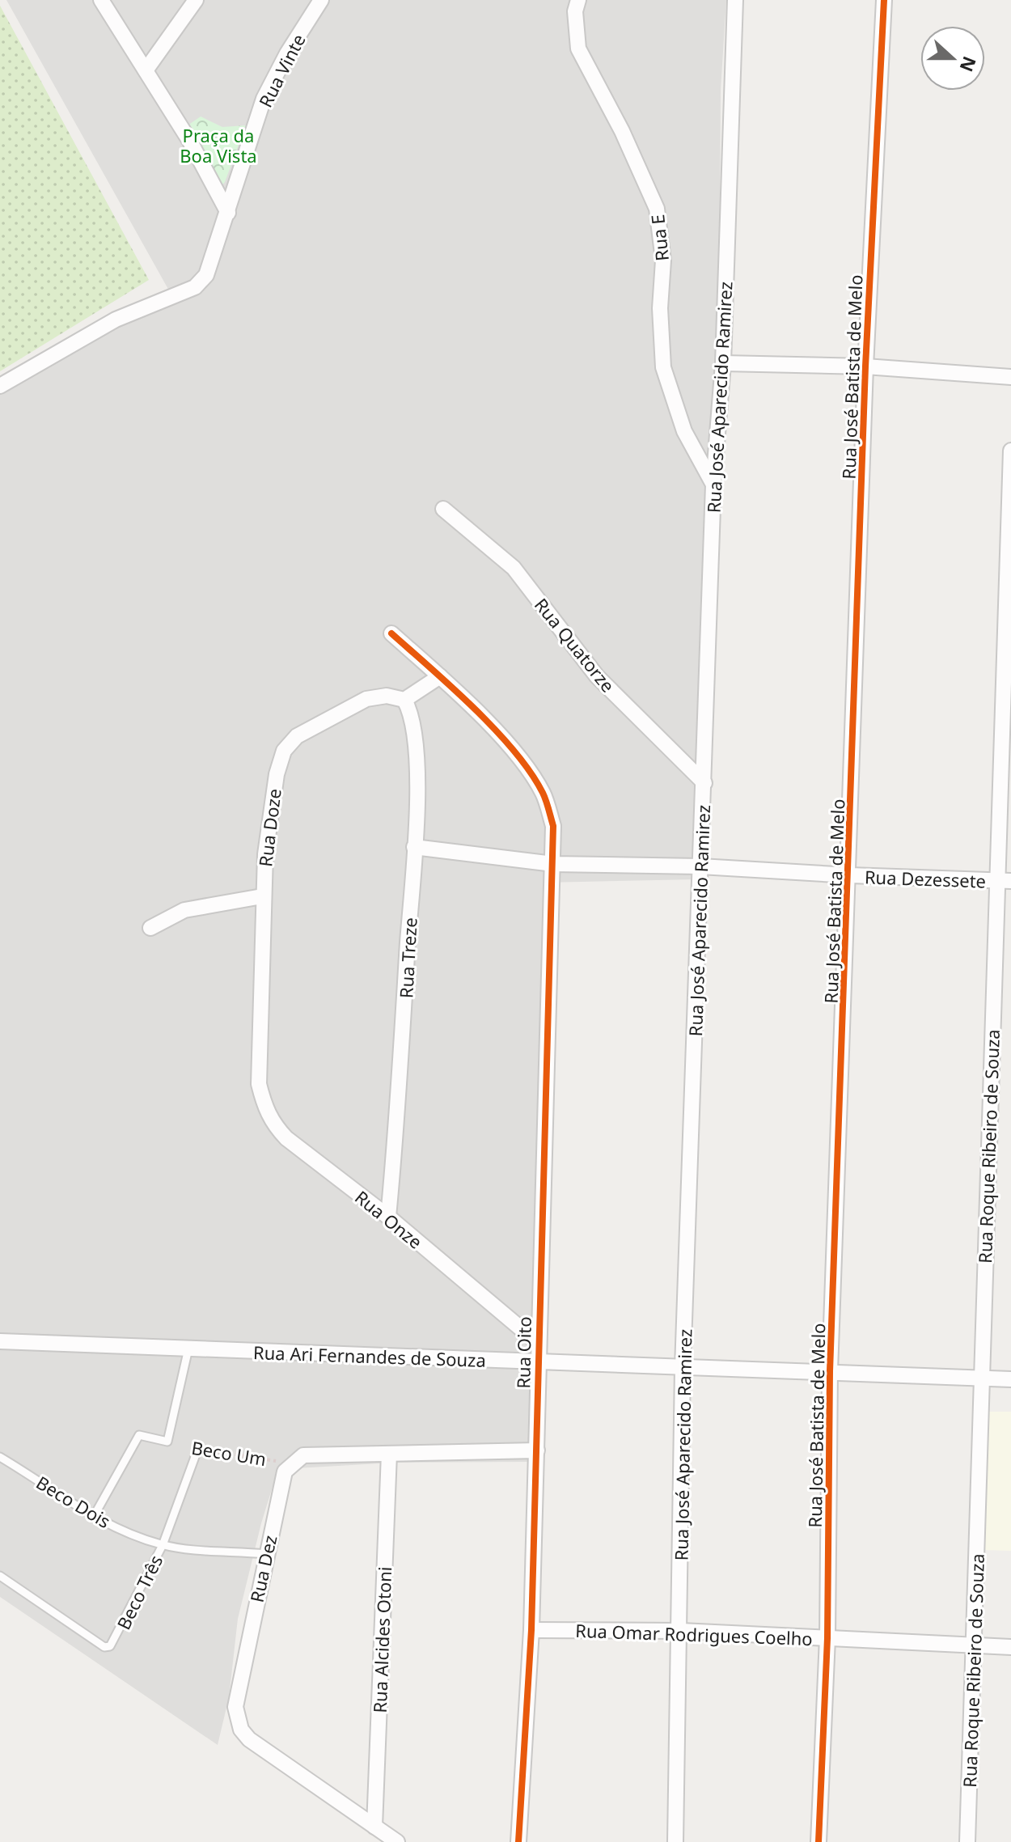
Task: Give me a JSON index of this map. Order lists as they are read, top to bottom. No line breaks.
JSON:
{"streets":{"street":["Rua Vinte","Rua E","Rua José Batista de Melo","Rua José Aparecido Ramirez","Rua Quatorze","Rua Doze","Rua Dezessete","Rua Treze","Rua Roque Ribeiro de Souza","Rua Onze","Rua Oito","Rua Ari Fernandes de Souza","Rua Dez","Rua Omar Rodrigues Coelho","Rua Alcides Otoni"],"lane":["Beco Um","Beco Dois","Beco Três"]},"crossings":[["Rua E","Rua José Aparecido Ramirez"],["Rua José Batista de Melo","Rua Dezessete"],["Rua José Batista de Melo","Rua Ari Fernandes de Souza"],["Rua José Batista de Melo","Rua Omar Rodrigues Coelho"],["Rua José Aparecido Ramirez","Rua Quatorze"],["Rua José Aparecido Ramirez","Rua Dezessete"],["Rua José Aparecido Ramirez","Rua Ari Fernandes de Souza"],["Rua José Aparecido Ramirez","Rua Omar Rodrigues Coelho"],["Rua Doze","Rua Treze"],["Rua Doze","Rua Onze"],["Rua Dezessete","Rua Treze"],["Rua Dezessete","Rua Roque Ribeiro de Souza"],["Rua Dezessete","Rua Oito"],["Rua Treze","Rua Onze"],["Rua Roque Ribeiro de Souza","Rua Ari Fernandes de Souza"],["Rua Roque Ribeiro de Souza","Rua Omar Rodrigues Coelho"],["Rua Onze","Rua Oito"],["Rua Oito","Rua Ari Fernandes de Souza"],["Rua Oito","Rua Omar Rodrigues Coelho"],["Rua Ari Fernandes de Souza","Beco Um"],["Beco Um","Beco Dois"],["Beco Um","Rua Dez"],["Beco Um","Beco Três"],["Beco Dois","Rua Dez"],["Beco Dois","Beco Três"],["Rua Dez","Rua Alcides Otoni"]],"parks":["Praça da Boa Vista"],"north":"right"}
